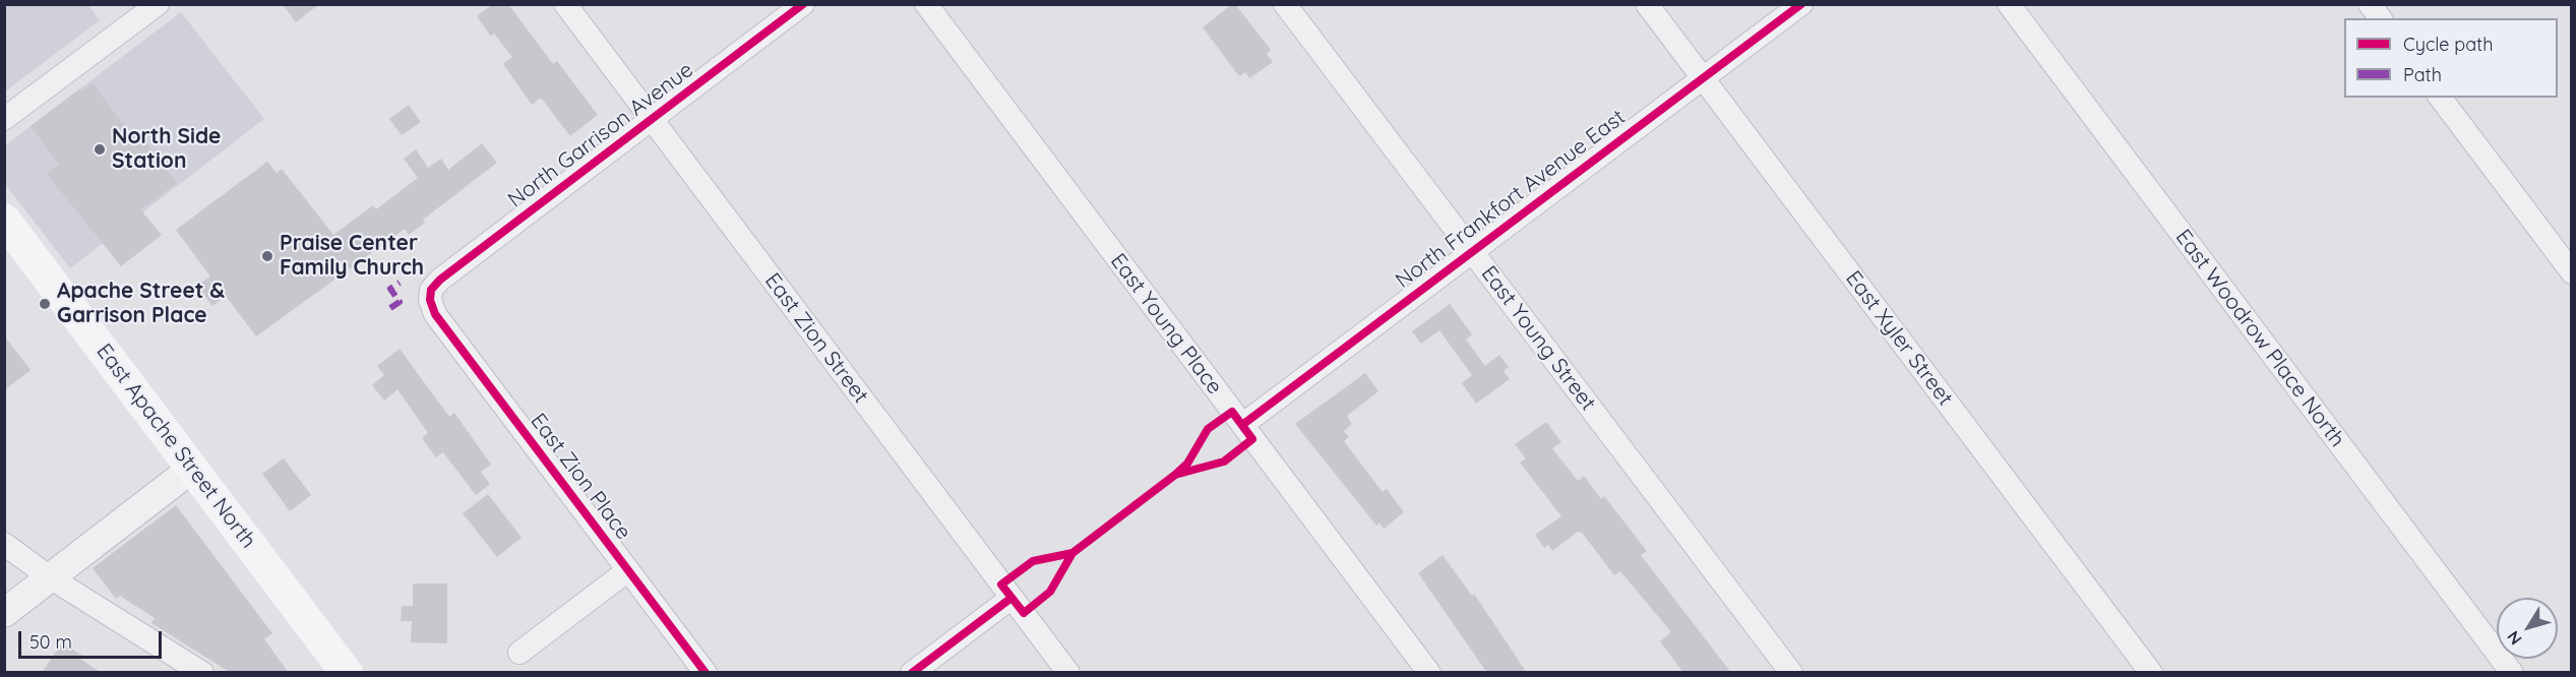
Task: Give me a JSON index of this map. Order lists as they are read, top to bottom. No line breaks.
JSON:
{"streets":{"main road":["East Apache Street North"],"street":["North Garrison Avenue","North Frankfort Avenue East","East Young Place","East Zion Street","East Young Street","East Xyler Street","East Woodrow Place North","East Zion Place"]},"crossings":[["North Garrison Avenue","East Zion Street"],["North Garrison Avenue","East Zion Place"],["North Frankfort Avenue East","East Young Place"],["North Frankfort Avenue East","East Young Street"],["North Frankfort Avenue East","East Xyler Street"]],"places":["North Side Station","Praise Center Family Church","Apache Street & Garrison Place"],"legend":["Cycle path","Path"],"scale_bar":"50 m","north":"bottom left"}
